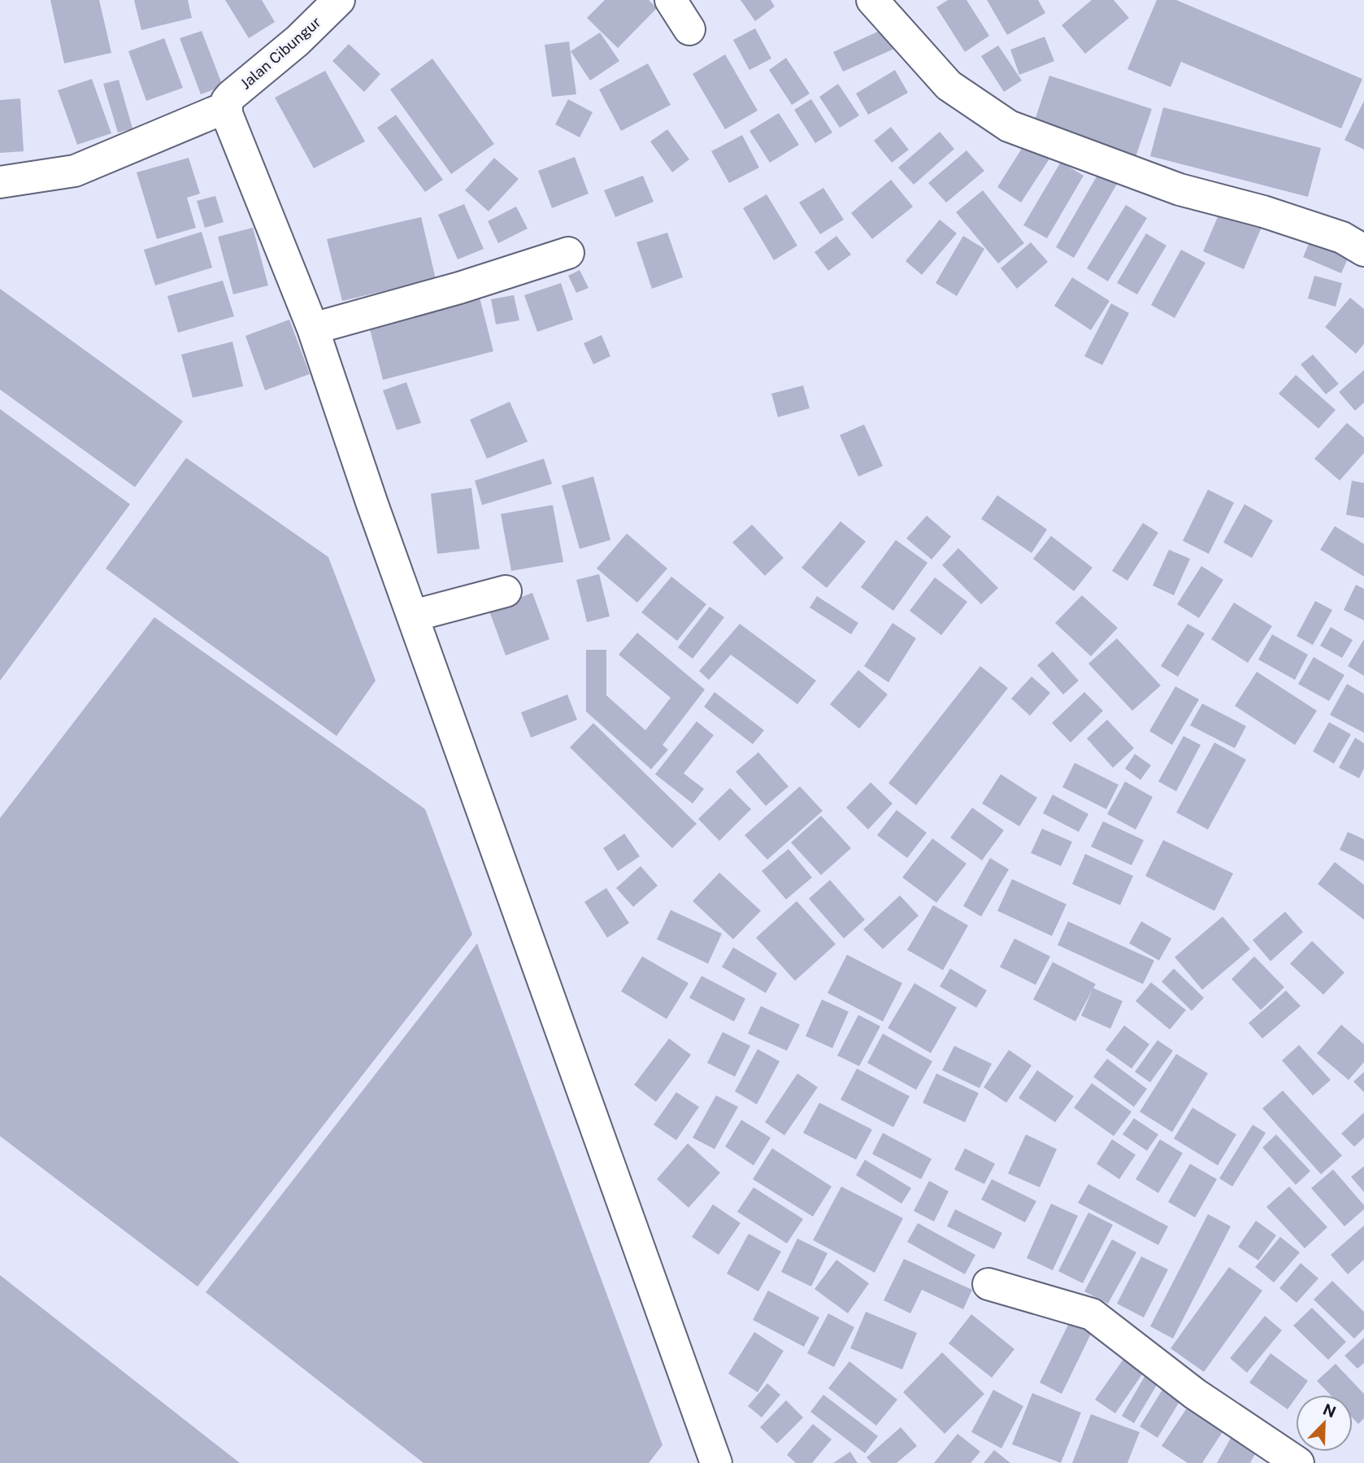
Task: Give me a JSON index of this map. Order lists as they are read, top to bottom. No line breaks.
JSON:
{"streets":{"street":["Jalan Cibungur"]},"north":"top right"}
